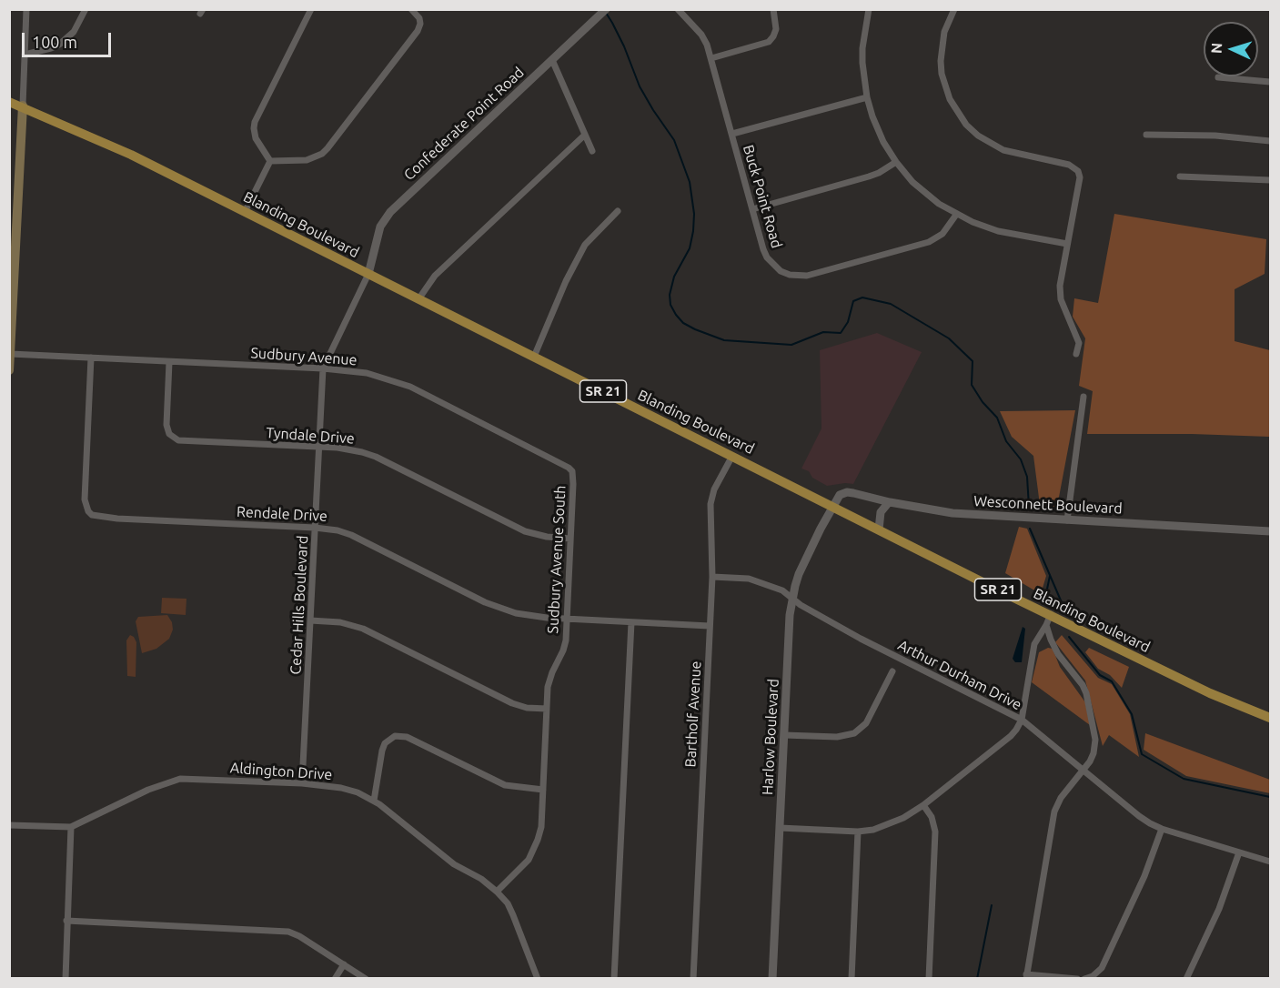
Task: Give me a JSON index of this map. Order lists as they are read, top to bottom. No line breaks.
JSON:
{"streets":{"main road":["Blanding Boulevard","SR 21"],"street":["Confederate Point Road","Buck Point Road","Sudbury Avenue","Tyndale Drive","Wesconnett Boulevard","Rendale Drive","Sudbury Avenue South","Cedar Hills Boulevard","Arthur Durham Drive","Bartholf Avenue","Harlow Boulevard","Aldington Drive"]},"crossings":[["Confederate Point Road","Blanding Boulevard"],["Confederate Point Road","Cedar Hills Boulevard"],["Blanding Boulevard","Wesconnett Boulevard"],["Blanding Boulevard","Cedar Hills Boulevard"],["Blanding Boulevard","Bartholf Avenue"],["Blanding Boulevard","Harlow Boulevard"],["Sudbury Avenue","Tyndale Drive"],["Sudbury Avenue","Rendale Drive"],["Sudbury Avenue","Sudbury Avenue South"],["Sudbury Avenue","Cedar Hills Boulevard"],["Tyndale Drive","Sudbury Avenue South"],["Tyndale Drive","Cedar Hills Boulevard"],["Wesconnett Boulevard","Harlow Boulevard"],["Rendale Drive","Sudbury Avenue South"],["Rendale Drive","Cedar Hills Boulevard"],["Rendale Drive","Bartholf Avenue"],["Sudbury Avenue South","Aldington Drive"],["Cedar Hills Boulevard","Aldington Drive"],["Arthur Durham Drive","Bartholf Avenue"],["Arthur Durham Drive","Harlow Boulevard"]],"scale_bar":"100 m","north":"left"}
